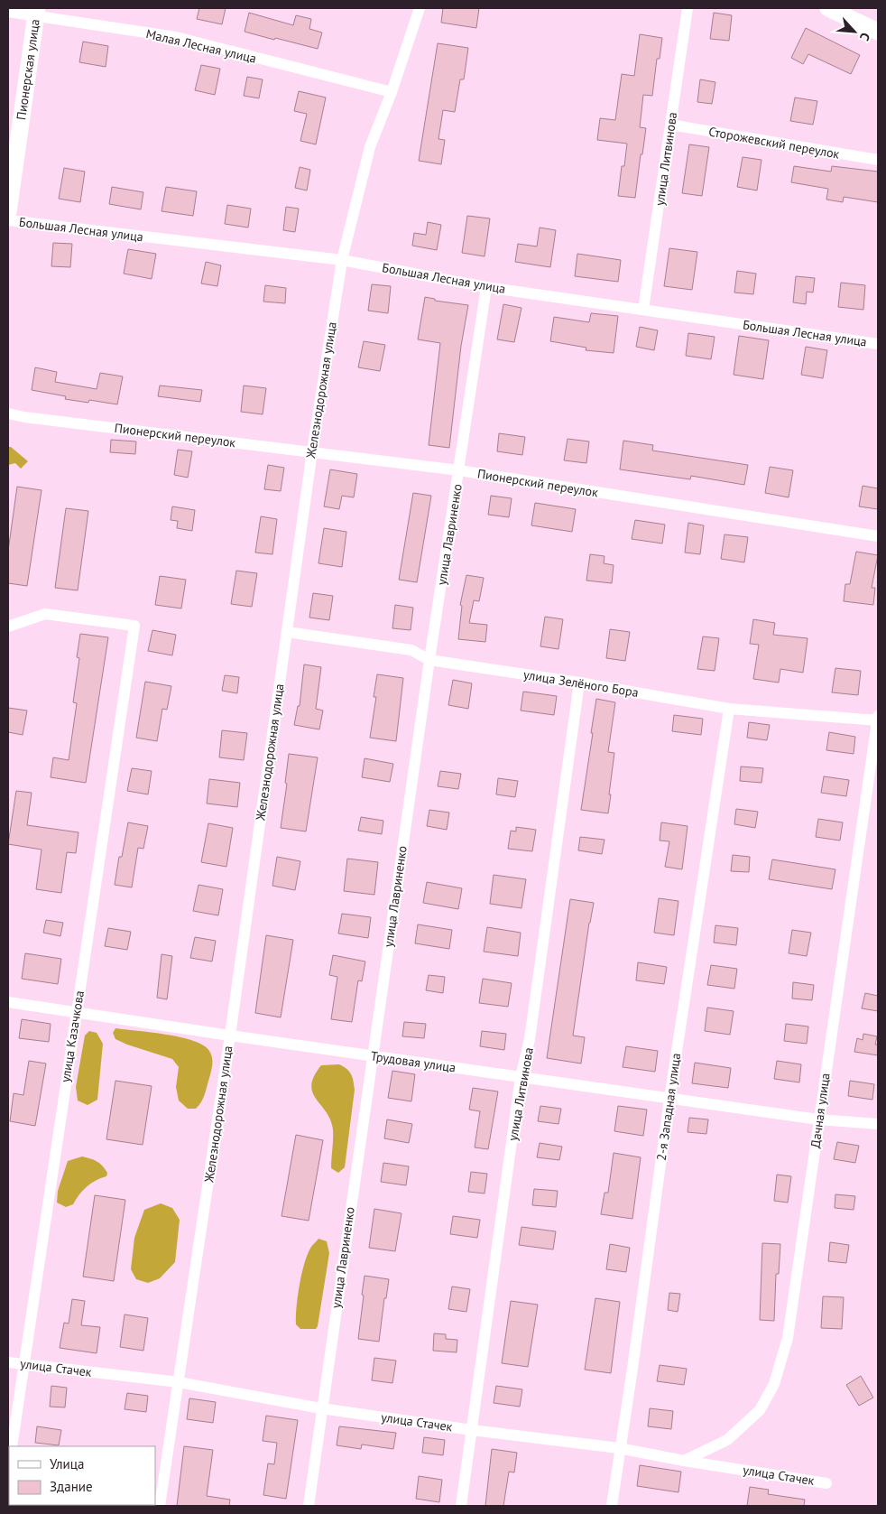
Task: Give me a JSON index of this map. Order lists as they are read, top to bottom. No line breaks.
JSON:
{"streets":{"street":["Малая Лесная улица","Пионерская улица","Сторожевский переулок","улица Литвинова","Большая Лесная улица","Железнодорожная улица","Пионерский переулок","улица Лавриненко","улица Зелёного Бора","улица Казачкова","Трудовая улица","2-я Западная улица","Дачная улица","улица Стачек"]},"crossings":[["Малая Лесная улица","Пионерская улица"],["Малая Лесная улица","Железнодорожная улица"],["Сторожевский переулок","улица Литвинова"],["улица Литвинова","Большая Лесная улица"],["улица Литвинова","улица Зелёного Бора"],["улица Литвинова","Трудовая улица"],["улица Литвинова","улица Стачек"],["Большая Лесная улица","Железнодорожная улица"],["Большая Лесная улица","улица Лавриненко"],["Железнодорожная улица","Пионерский переулок"],["Железнодорожная улица","улица Зелёного Бора"],["Железнодорожная улица","Трудовая улица"],["Железнодорожная улица","улица Стачек"],["Пионерский переулок","улица Лавриненко"],["улица Лавриненко","улица Зелёного Бора"],["улица Лавриненко","Трудовая улица"],["улица Лавриненко","улица Стачек"],["улица Зелёного Бора","2-я Западная улица"],["улица Зелёного Бора","Дачная улица"],["улица Казачкова","Трудовая улица"],["улица Казачкова","улица Стачек"],["Трудовая улица","2-я Западная улица"],["Трудовая улица","Дачная улица"],["2-я Западная улица","улица Стачек"],["Дачная улица","улица Стачек"]],"legend":["Улица","Здание"],"north":"bottom right"}
